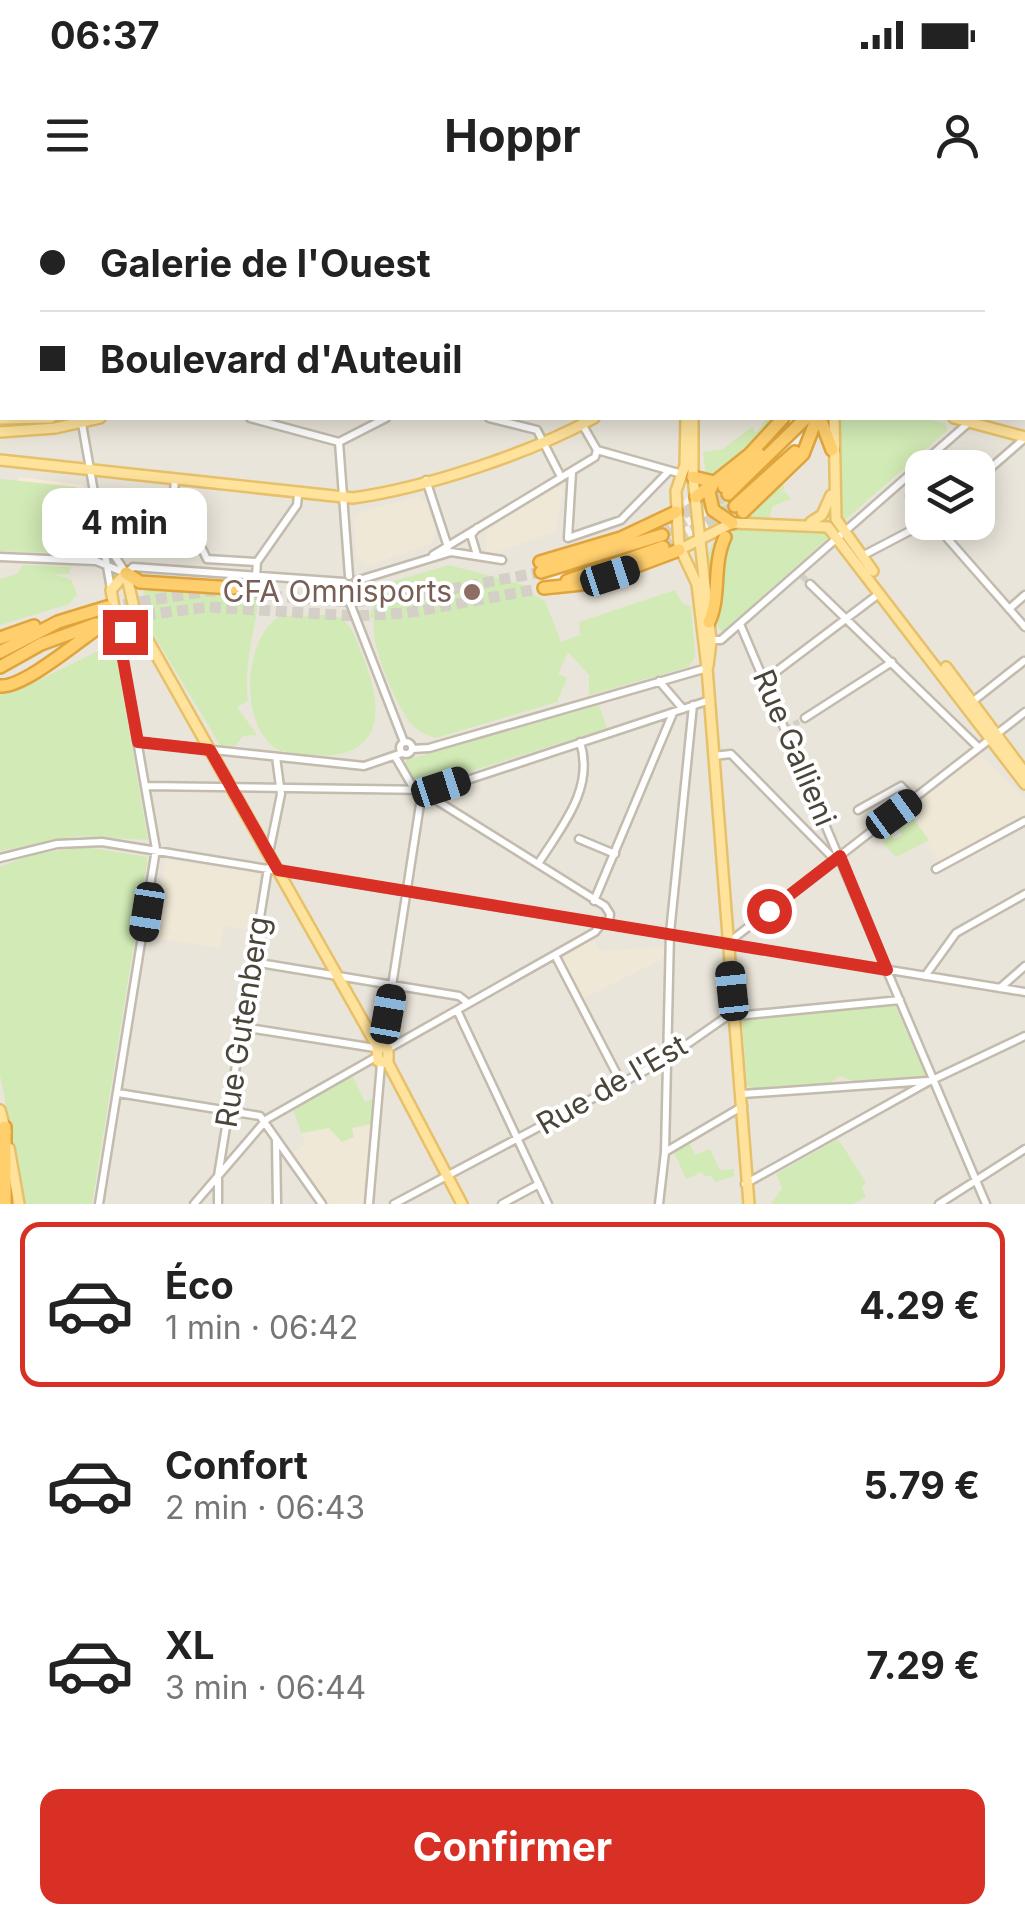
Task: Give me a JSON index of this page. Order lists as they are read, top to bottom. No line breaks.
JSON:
{"streets":{"street":["Rue Gallieni","Rue Gutenberg","Rue de l'Est"]},"crossings":[["Rue Gallieni","Rue de l'Est"]],"places":["CFA Omnisports"],"page":{"status":"06:37","header":"Hoppr","banner":["Galerie de l'Ouest","Boulevard d'Auteuil"],"bubble":"4 min","list":[{"name":"Éco","note":"1 min · 06:42","value":"4.29 €"},{"name":"Confort","note":"2 min · 06:43","value":"5.79 €"},{"name":"XL","note":"3 min · 06:44","value":"7.29 €"}],"buttons":"Confirmer"}}
